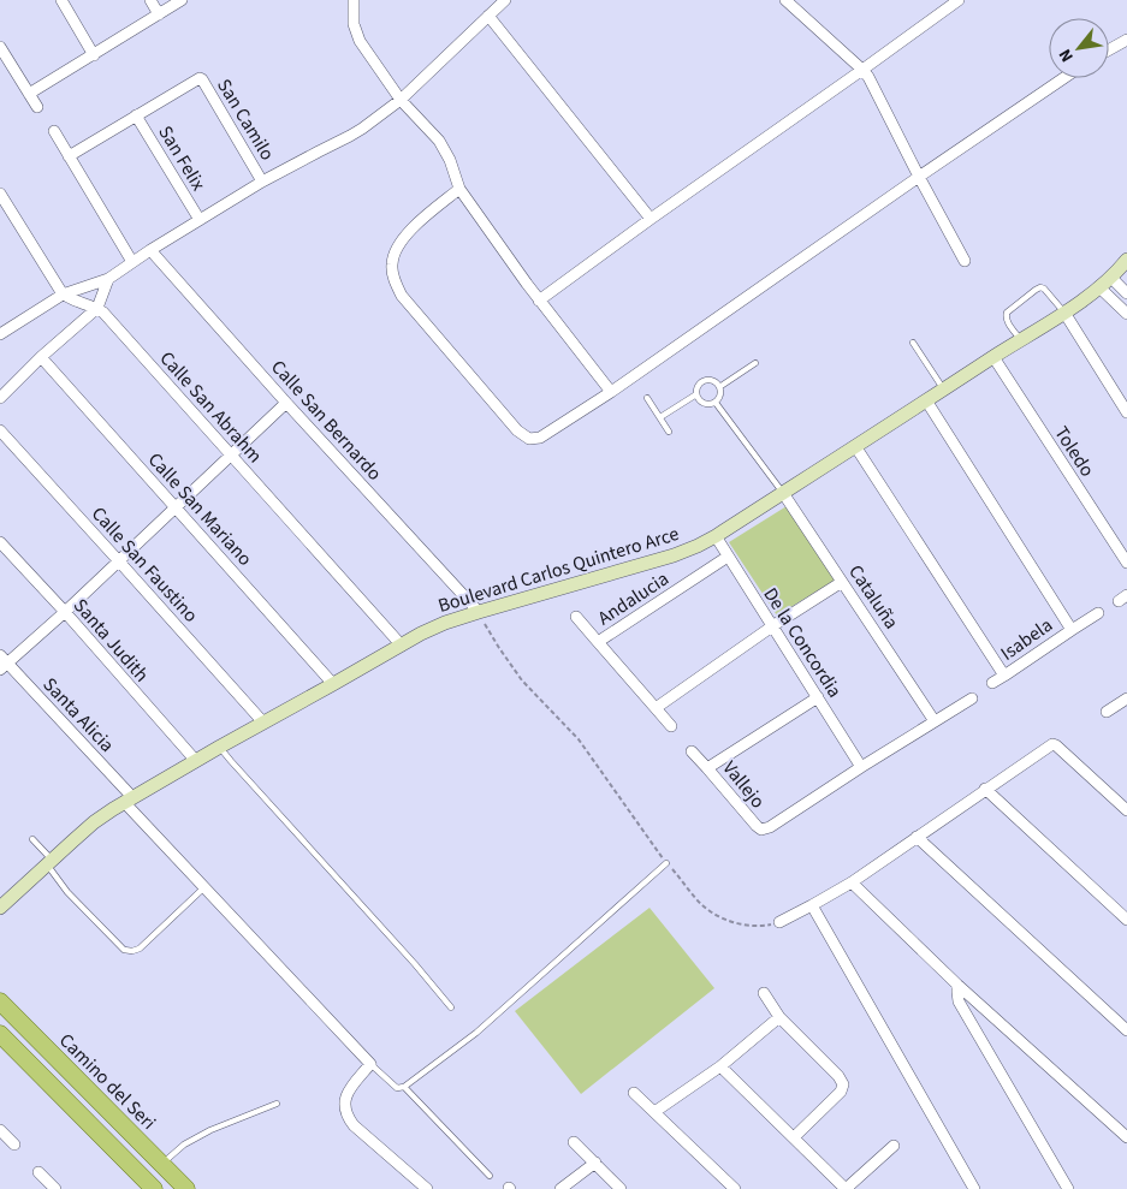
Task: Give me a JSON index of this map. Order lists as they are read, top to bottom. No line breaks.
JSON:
{"streets":{"main road":["Camino del Seri"],"street":["San Camilo","San Felix","Calle San Abrahm","Calle San Bernardo","Toledo","Calle San Mariano","Calle San Faustino","Boulevard Carlos Quintero Arce","Cataluña","Andalucia","Isabela","Santa Judith","De la Concordia","Santa Alicia","Vallejo"]},"crossings":[["San Camilo","San Felix"],["Calle San Abrahm","Boulevard Carlos Quintero Arce"],["Calle San Bernardo","Boulevard Carlos Quintero Arce"],["Toledo","Boulevard Carlos Quintero Arce"],["Calle San Mariano","Boulevard Carlos Quintero Arce"],["Calle San Faustino","Boulevard Carlos Quintero Arce"],["Boulevard Carlos Quintero Arce","Cataluña"],["Boulevard Carlos Quintero Arce","Isabela"],["Boulevard Carlos Quintero Arce","Santa Judith"],["Boulevard Carlos Quintero Arce","De la Concordia"],["Boulevard Carlos Quintero Arce","Santa Alicia"],["Andalucia","De la Concordia"],["De la Concordia","Vallejo"]],"north":"bottom left"}
